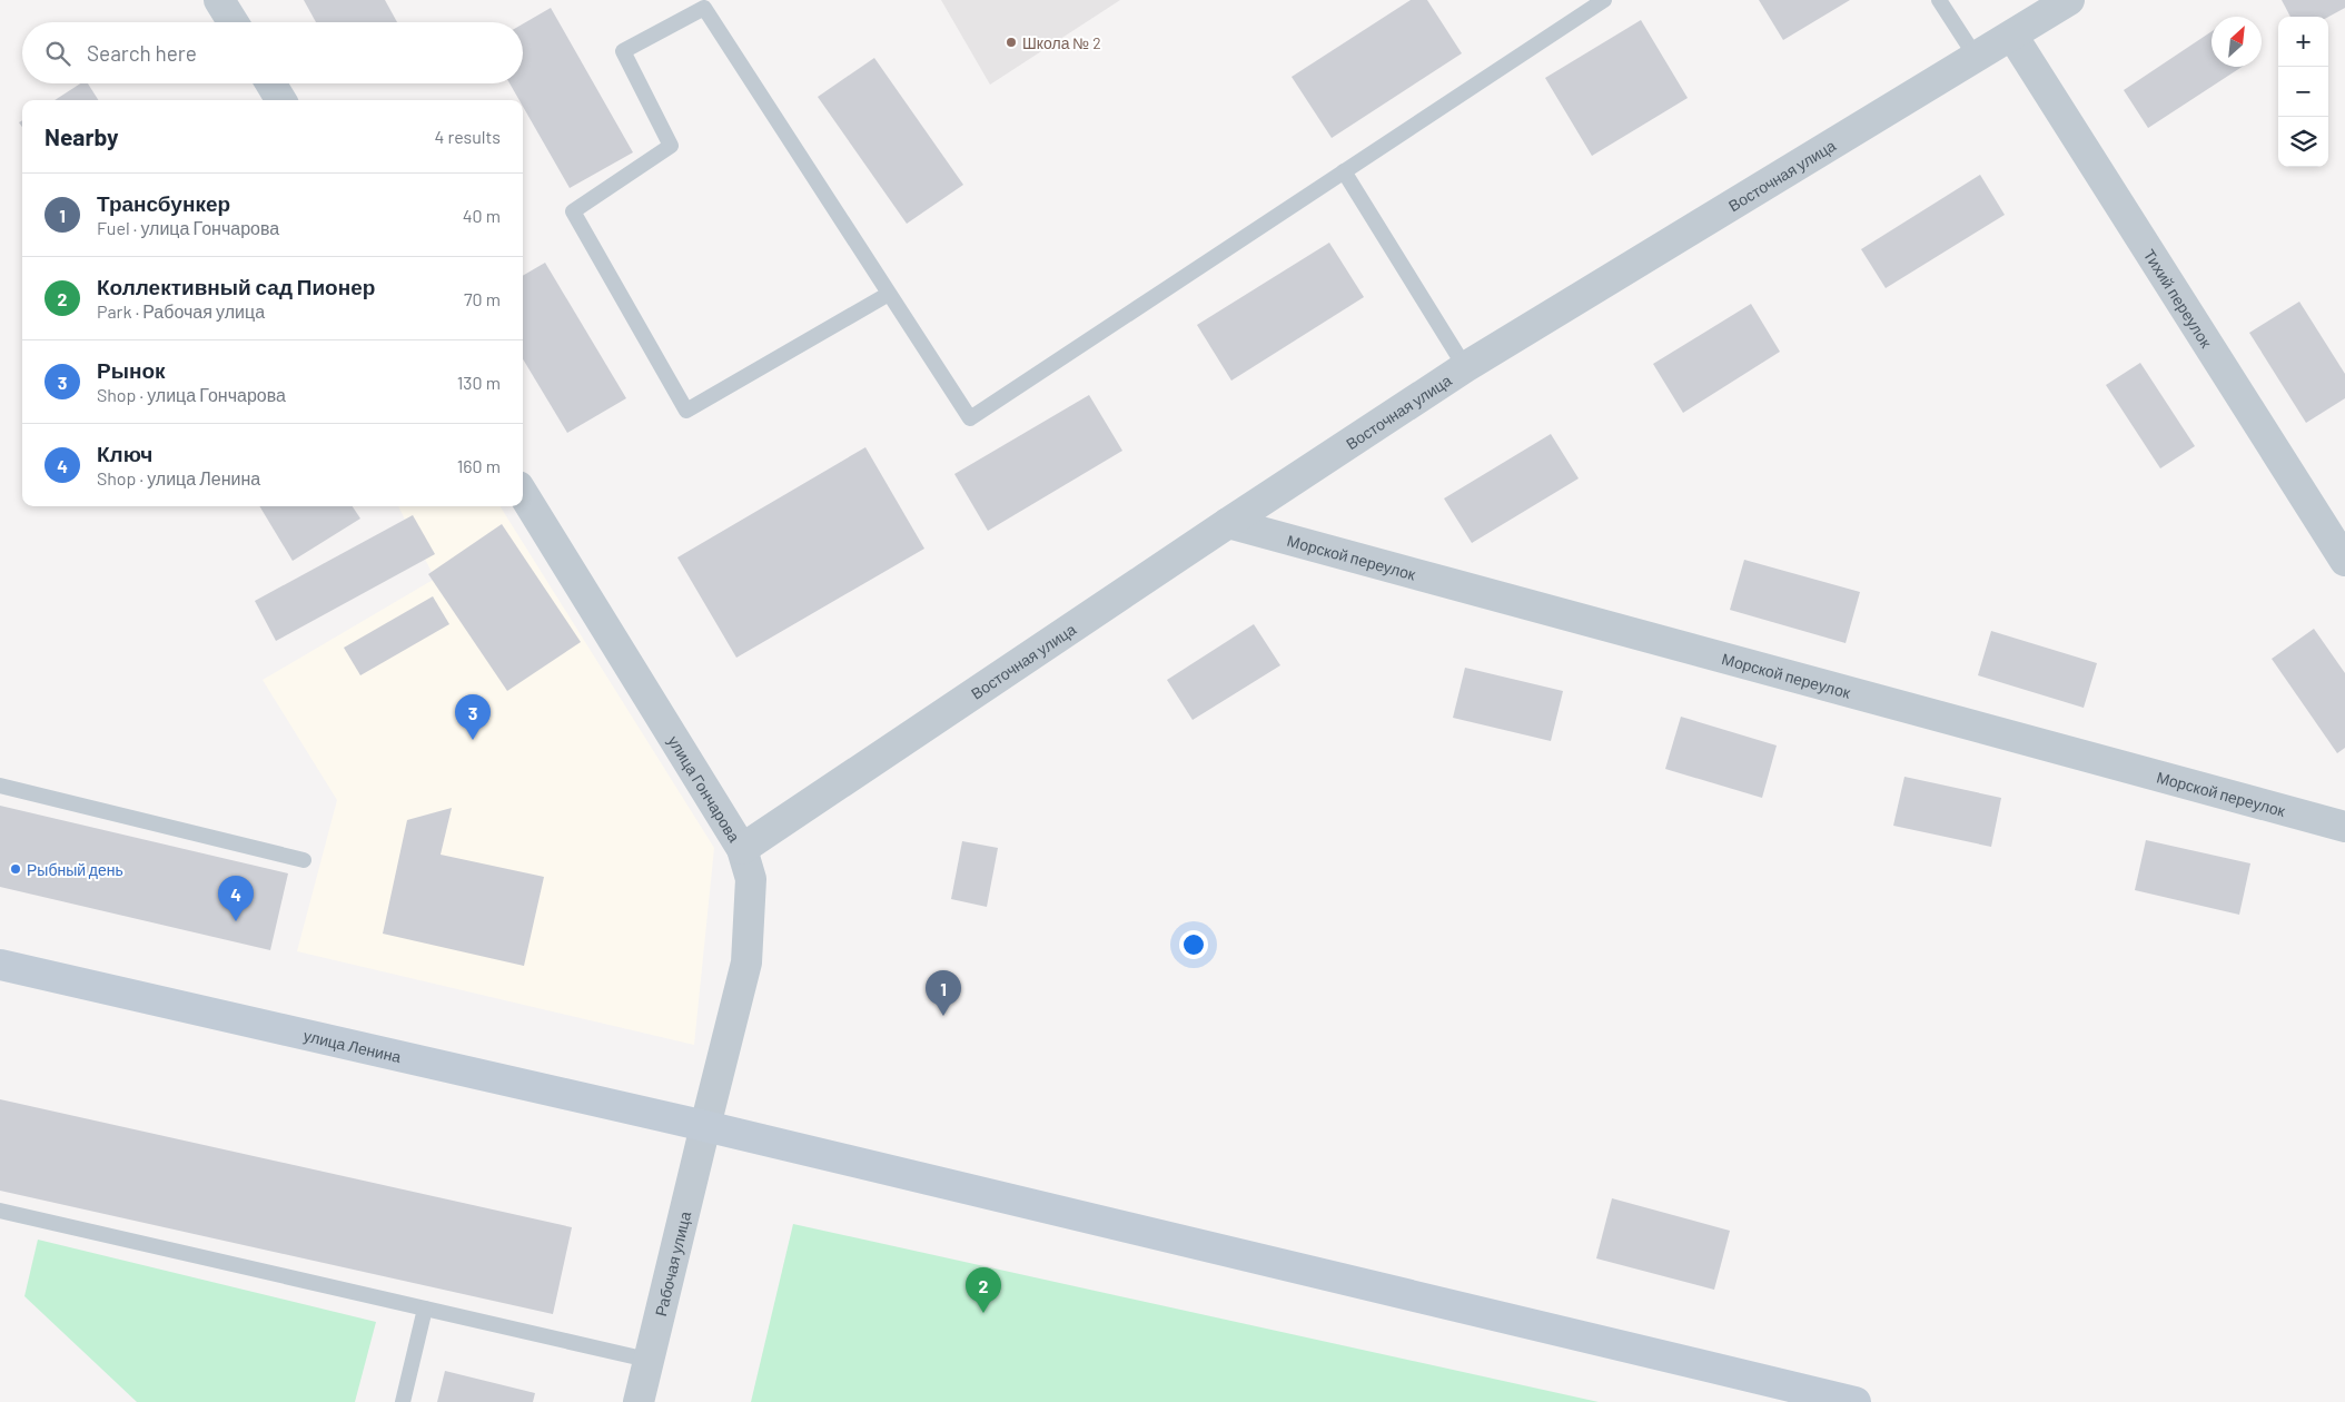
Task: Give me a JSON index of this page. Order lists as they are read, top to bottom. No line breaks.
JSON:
{"streets":{"main road":["улица Ленина"],"street":["Восточная улица","Тихий переулок","Морской переулок","улица Гончарова","Рабочая улица"]},"crossings":[["Восточная улица","Тихий переулок"],["Восточная улица","Морской переулок"],["Восточная улица","улица Гончарова"],["улица Гончарова","улица Ленина"],["улица Гончарова","Рабочая улица"],["улица Ленина","Рабочая улица"]],"places":["Школа № 2","Рыбный день"],"north":"top right","page":{"map_buttons":["+","−"],"search":"Search here","heading":["Nearby","4 results"],"list":[{"mark":"1","name":"Трансбункер","note":"Fuel · улица Гончарова","value":"40 m"},{"mark":"2","name":"Коллективный сад Пионер","note":"Park · Рабочая улица","value":"70 m"},{"mark":"3","name":"Рынок","note":"Shop · улица Гончарова","value":"130 m"},{"mark":"4","name":"Ключ","note":"Shop · улица Ленина","value":"160 m"}],"pins":["3","4","1","2"]}}
